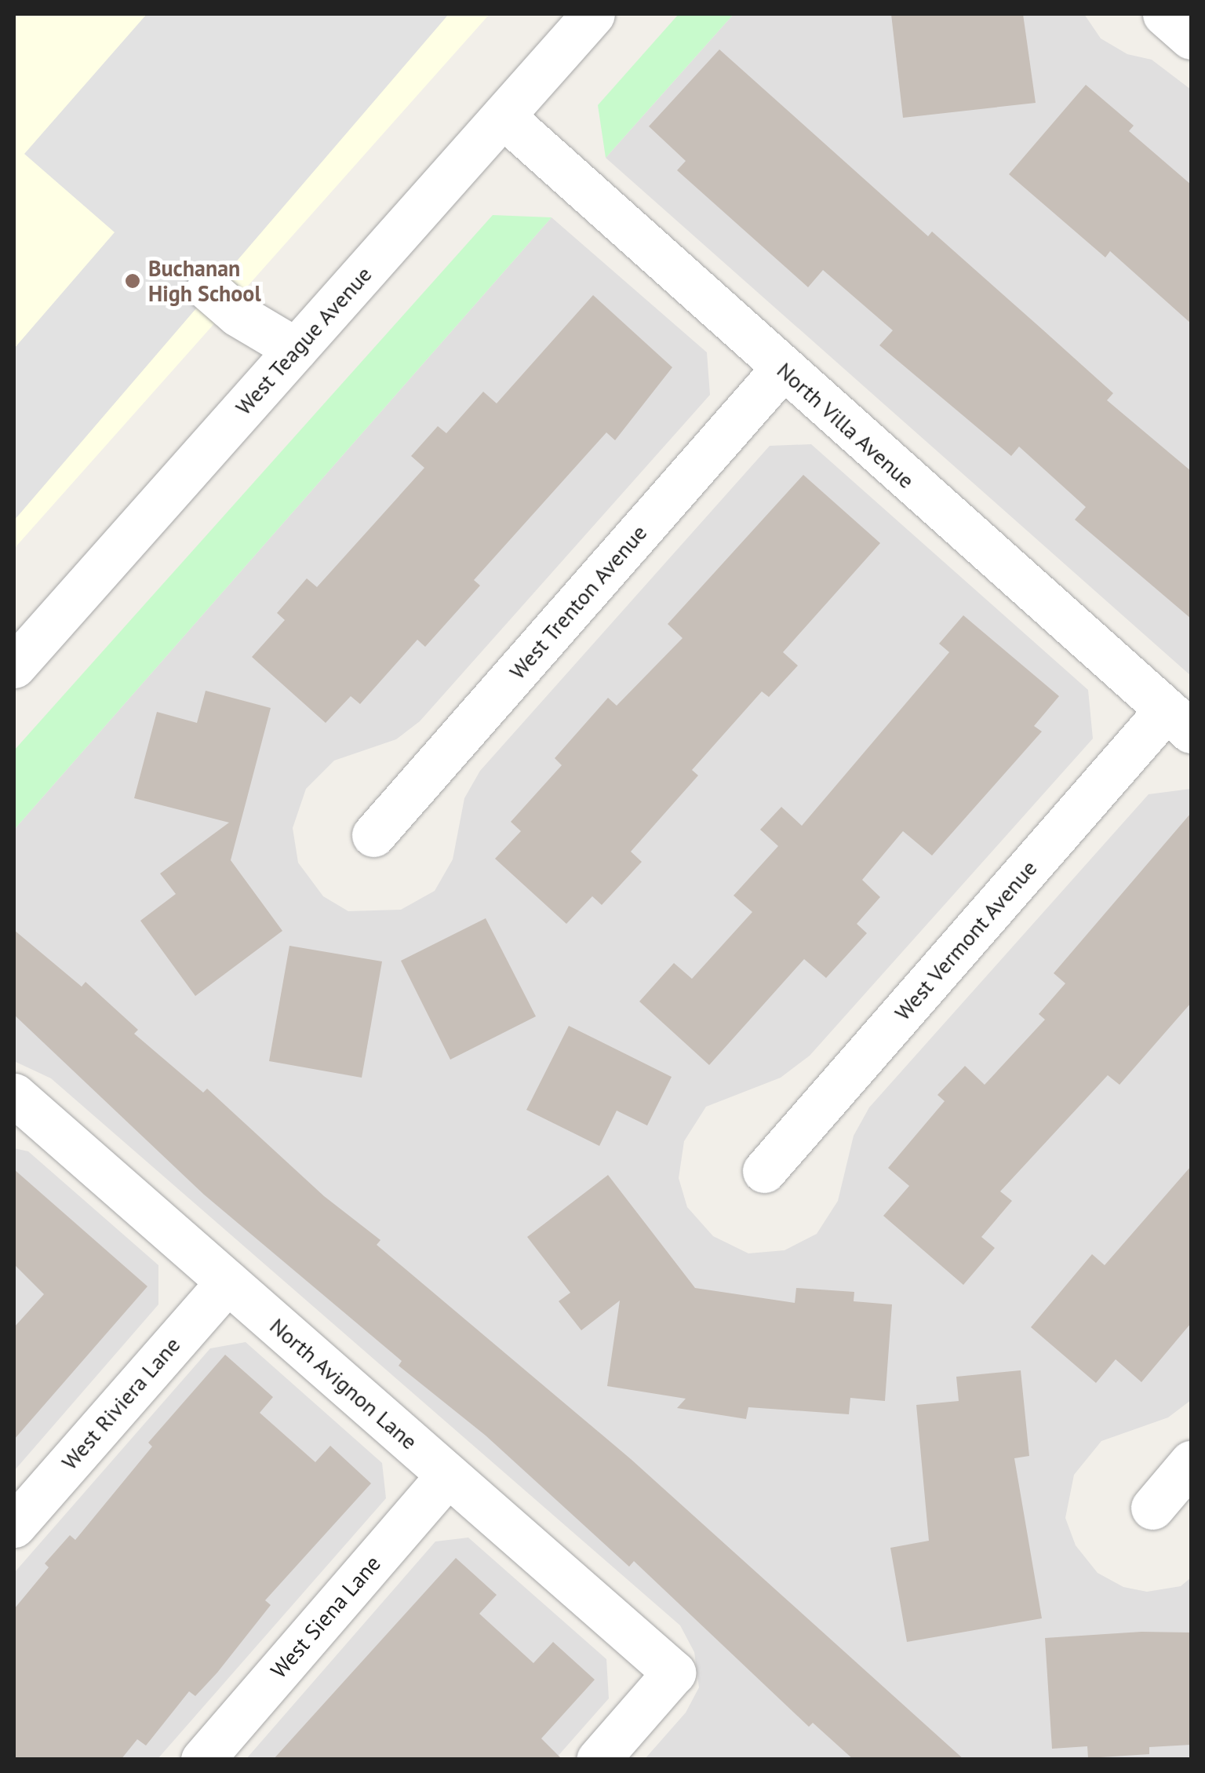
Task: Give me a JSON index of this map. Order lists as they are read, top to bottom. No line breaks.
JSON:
{"streets":{"street":["West Teague Avenue","North Villa Avenue","West Trenton Avenue","West Vermont Avenue","North Avignon Lane","West Riviera Lane","West Siena Lane"]},"crossings":[["West Teague Avenue","North Villa Avenue"],["North Villa Avenue","West Trenton Avenue"],["North Villa Avenue","West Vermont Avenue"],["North Avignon Lane","West Riviera Lane"],["North Avignon Lane","West Siena Lane"]],"places":["Buchanan High School"]}
